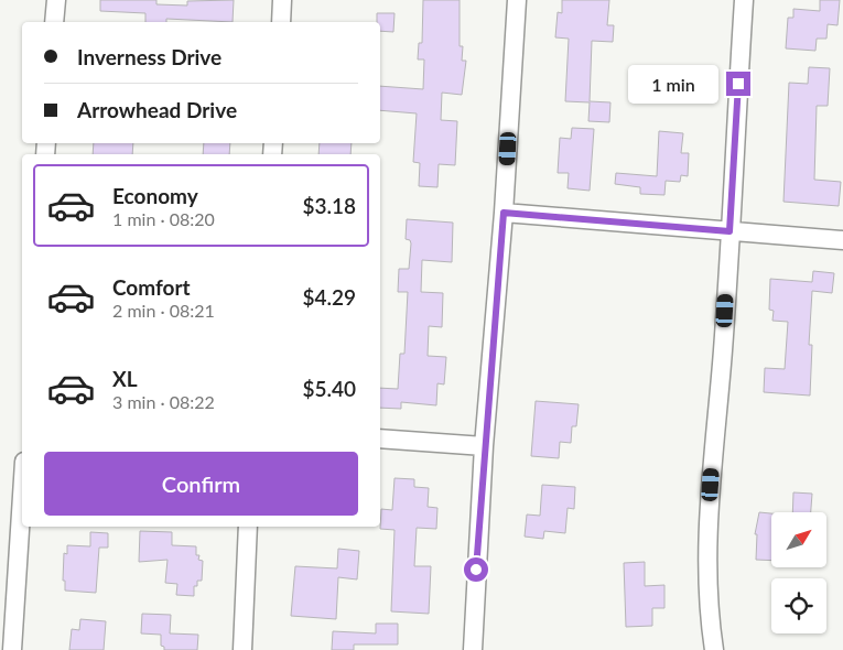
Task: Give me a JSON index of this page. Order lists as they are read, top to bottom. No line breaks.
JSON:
{"north":"top right","page":{"banner":["Inverness Drive","Arrowhead Drive"],"bubble":"1 min","list":[{"name":"Economy","note":"1 min · 08:20","value":"$3.18"},{"name":"Comfort","note":"2 min · 08:21","value":"$4.29"},{"name":"XL","note":"3 min · 08:22","value":"$5.40"}],"buttons":"Confirm"}}
